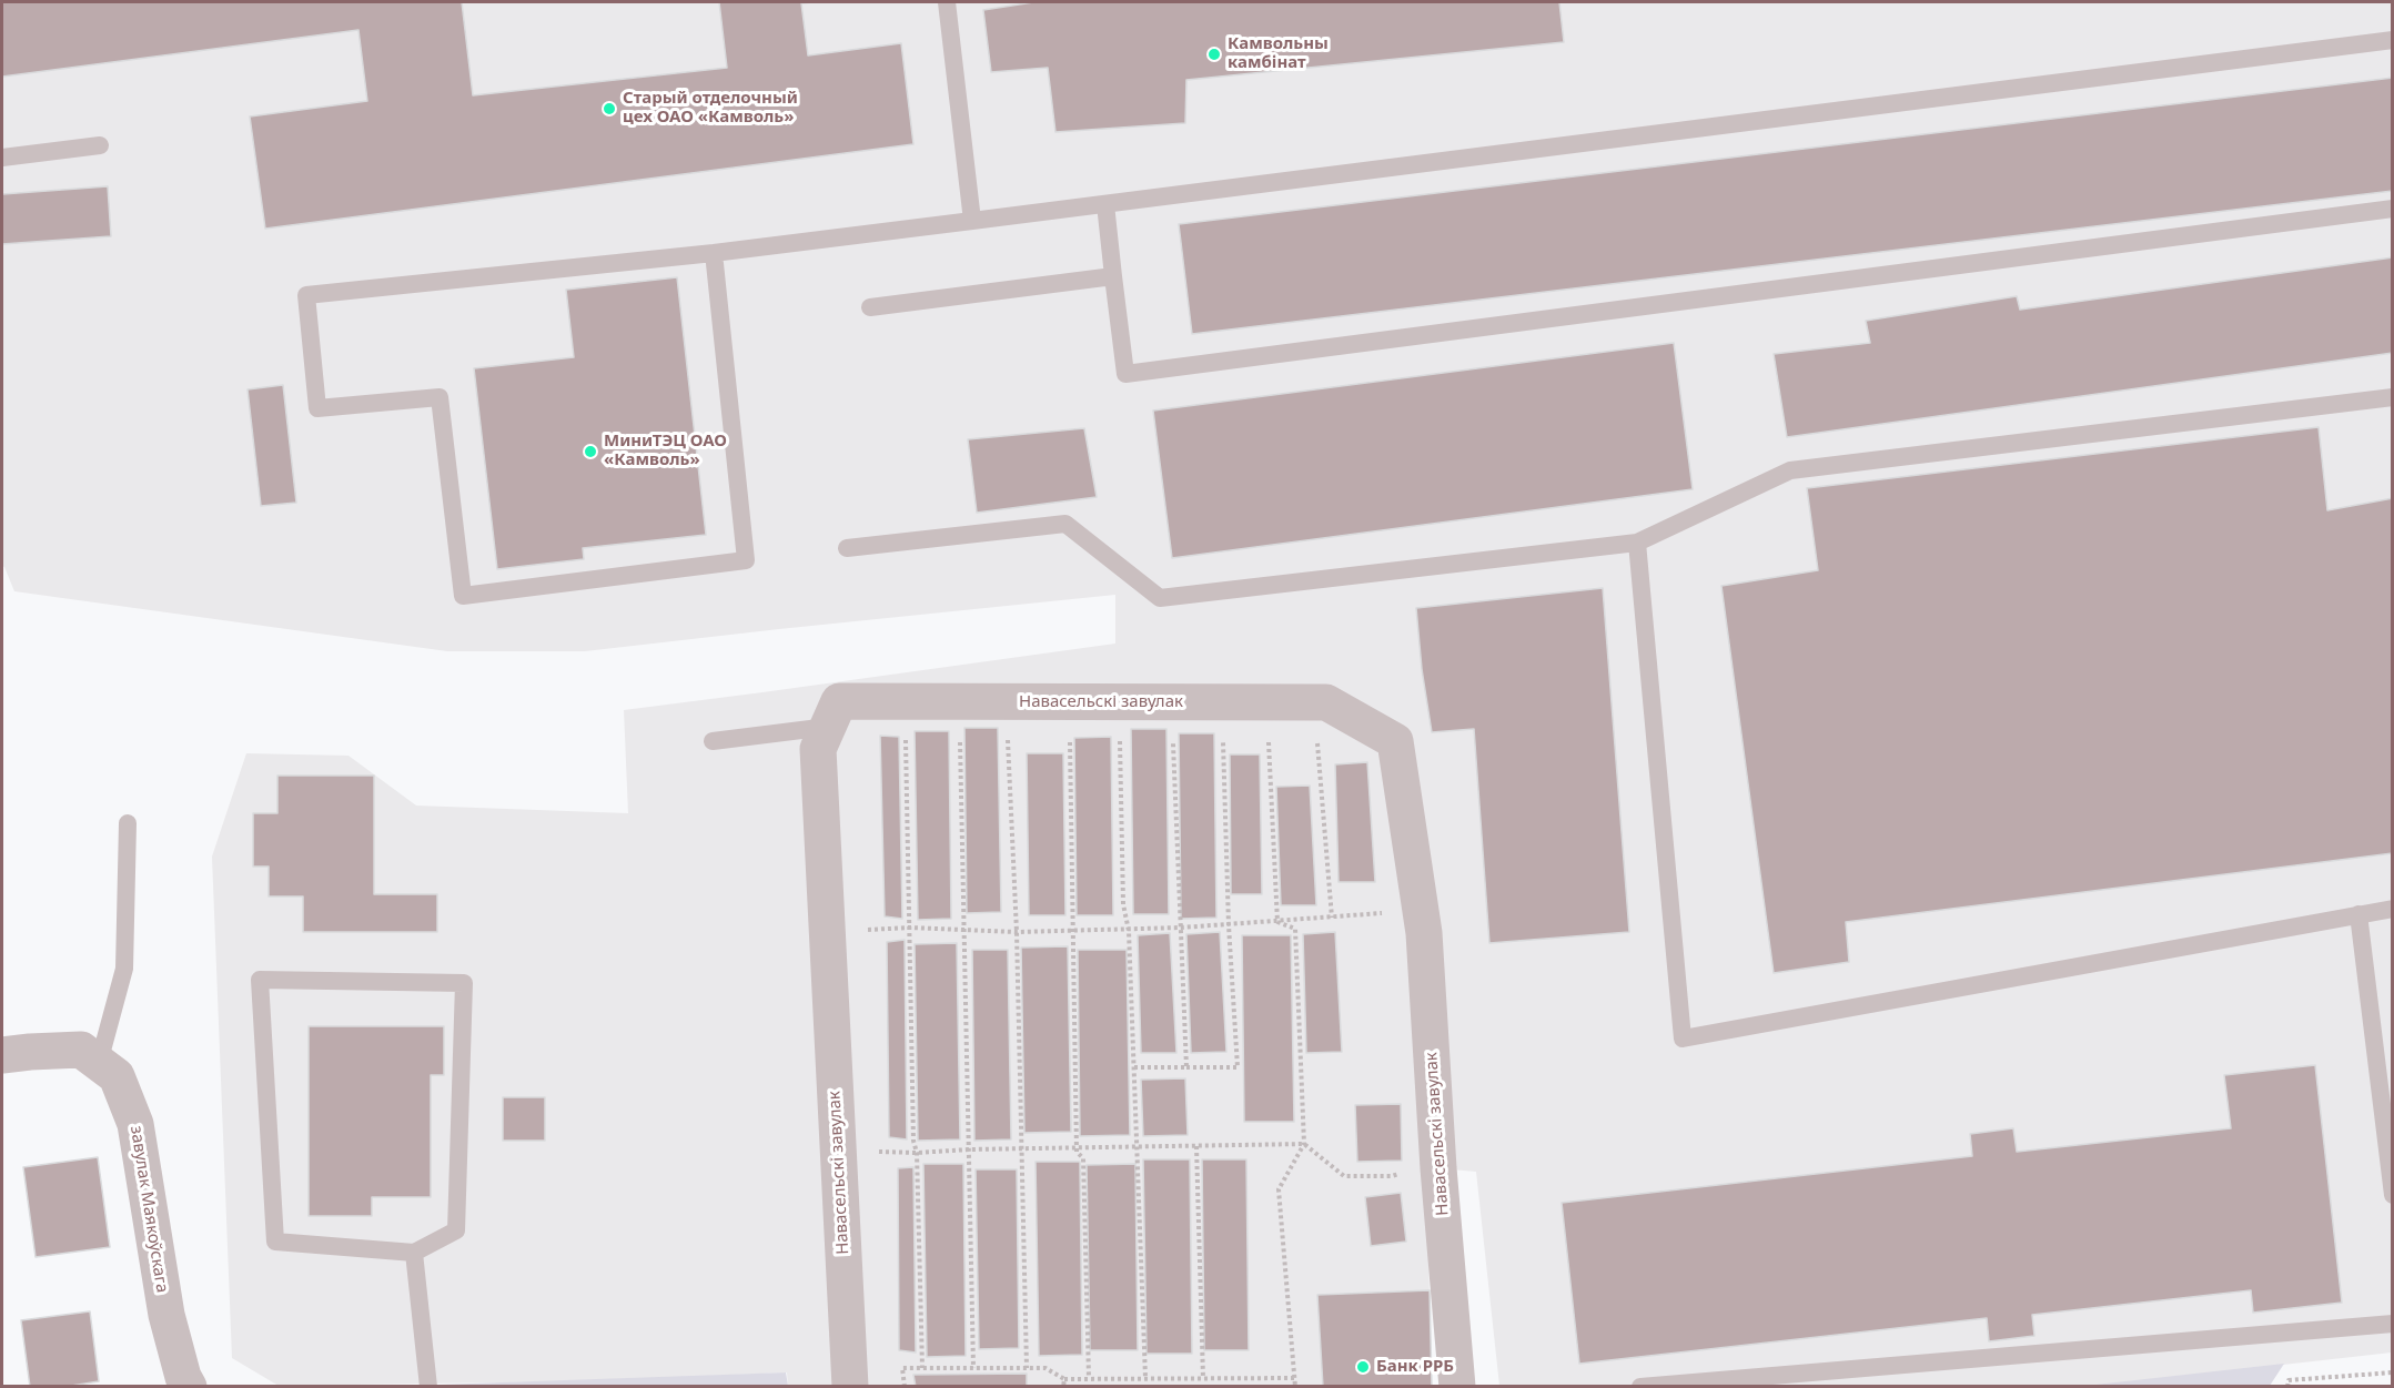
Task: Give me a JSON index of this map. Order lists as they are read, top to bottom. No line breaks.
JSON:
{"streets":{"street":["Навасельскі завулак","завулак Маякоўскага"]},"places":["Камвольны камбінат","Старый отделочный цех ОАО «Камволь»","МиниТЭЦ ОАО «Камволь»","Банк РРБ"]}
